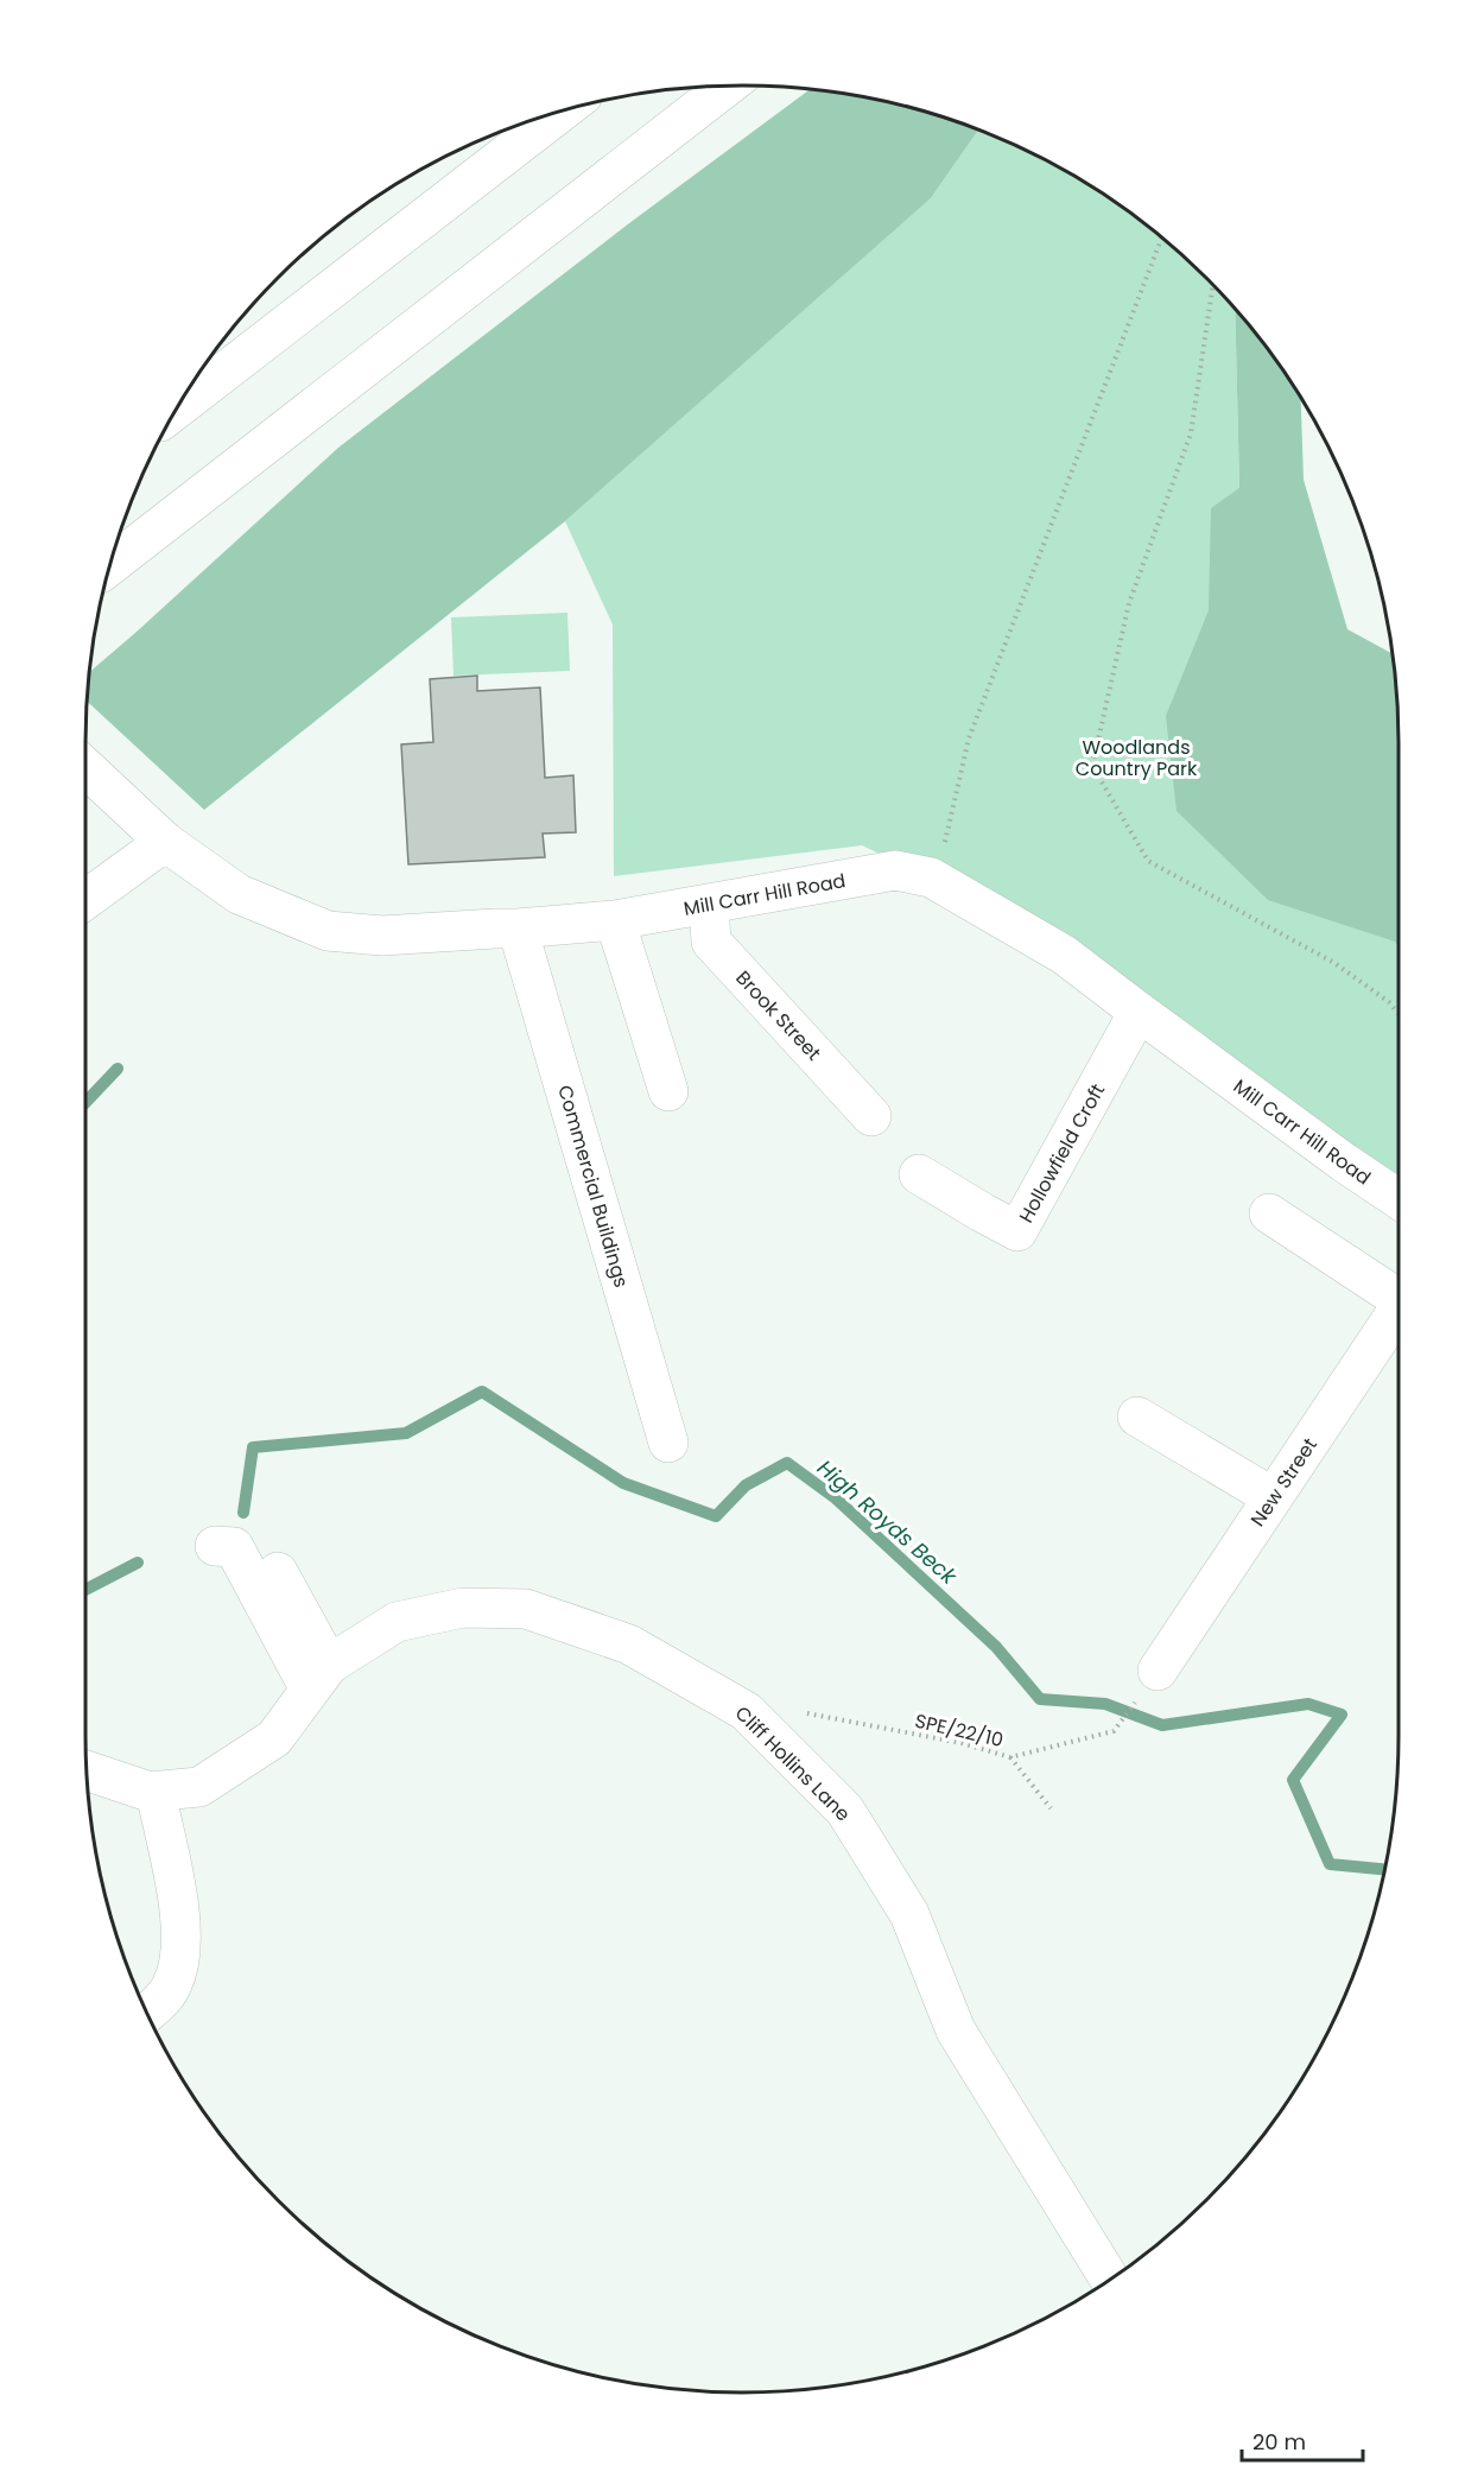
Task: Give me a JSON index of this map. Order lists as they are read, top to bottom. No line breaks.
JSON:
{"streets":{"main road":["Mill Carr Hill Road","Brook Street","Hollowfield Croft","Commercial Buildings","New Street","Cliff Hollins Lane"],"path":["SPE/22/10"]},"crossings":[["Mill Carr Hill Road","Brook Street"],["Mill Carr Hill Road","Hollowfield Croft"],["Mill Carr Hill Road","Commercial Buildings"],["New Street","SPE/22/10"],["SPE/22/10","Cliff Hollins Lane"]],"water":["High Royds Beck"],"parks":["Woodlands Country Park"],"scale_bar":"20 m"}
